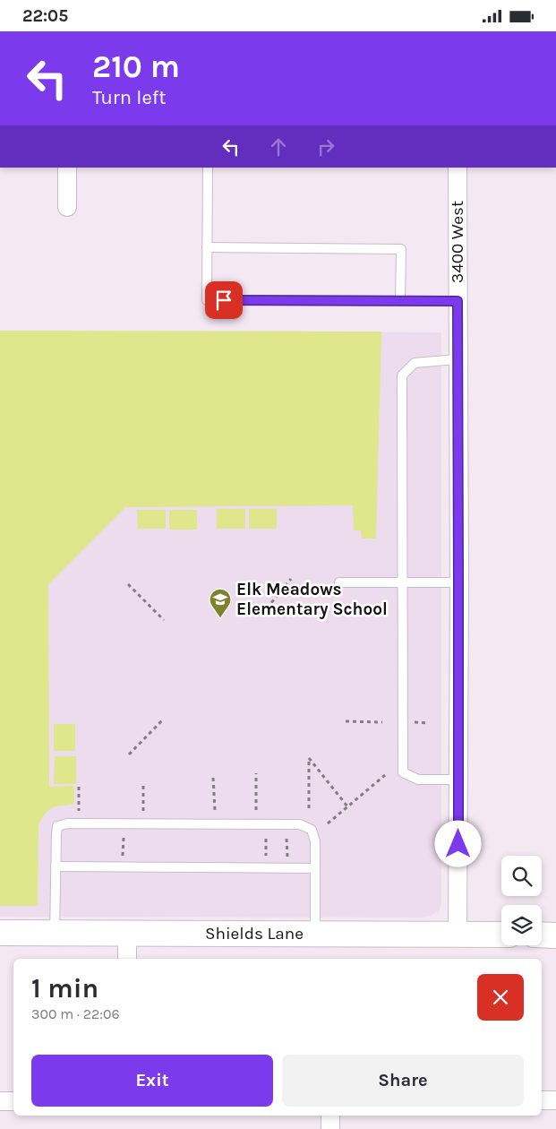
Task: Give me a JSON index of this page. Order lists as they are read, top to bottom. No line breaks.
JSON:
{"streets":{"main road":["Shields Lane"],"street":["3400 West"]},"crossings":[["3400 West","Shields Lane"]],"places":{"school or university":["Elk Meadows Elementary School"]},"page":{"status":"22:05","turn":["210 m","Turn left"],"heading":["1 min","300 m · 22:06"],"buttons":["Exit","Share"]}}
